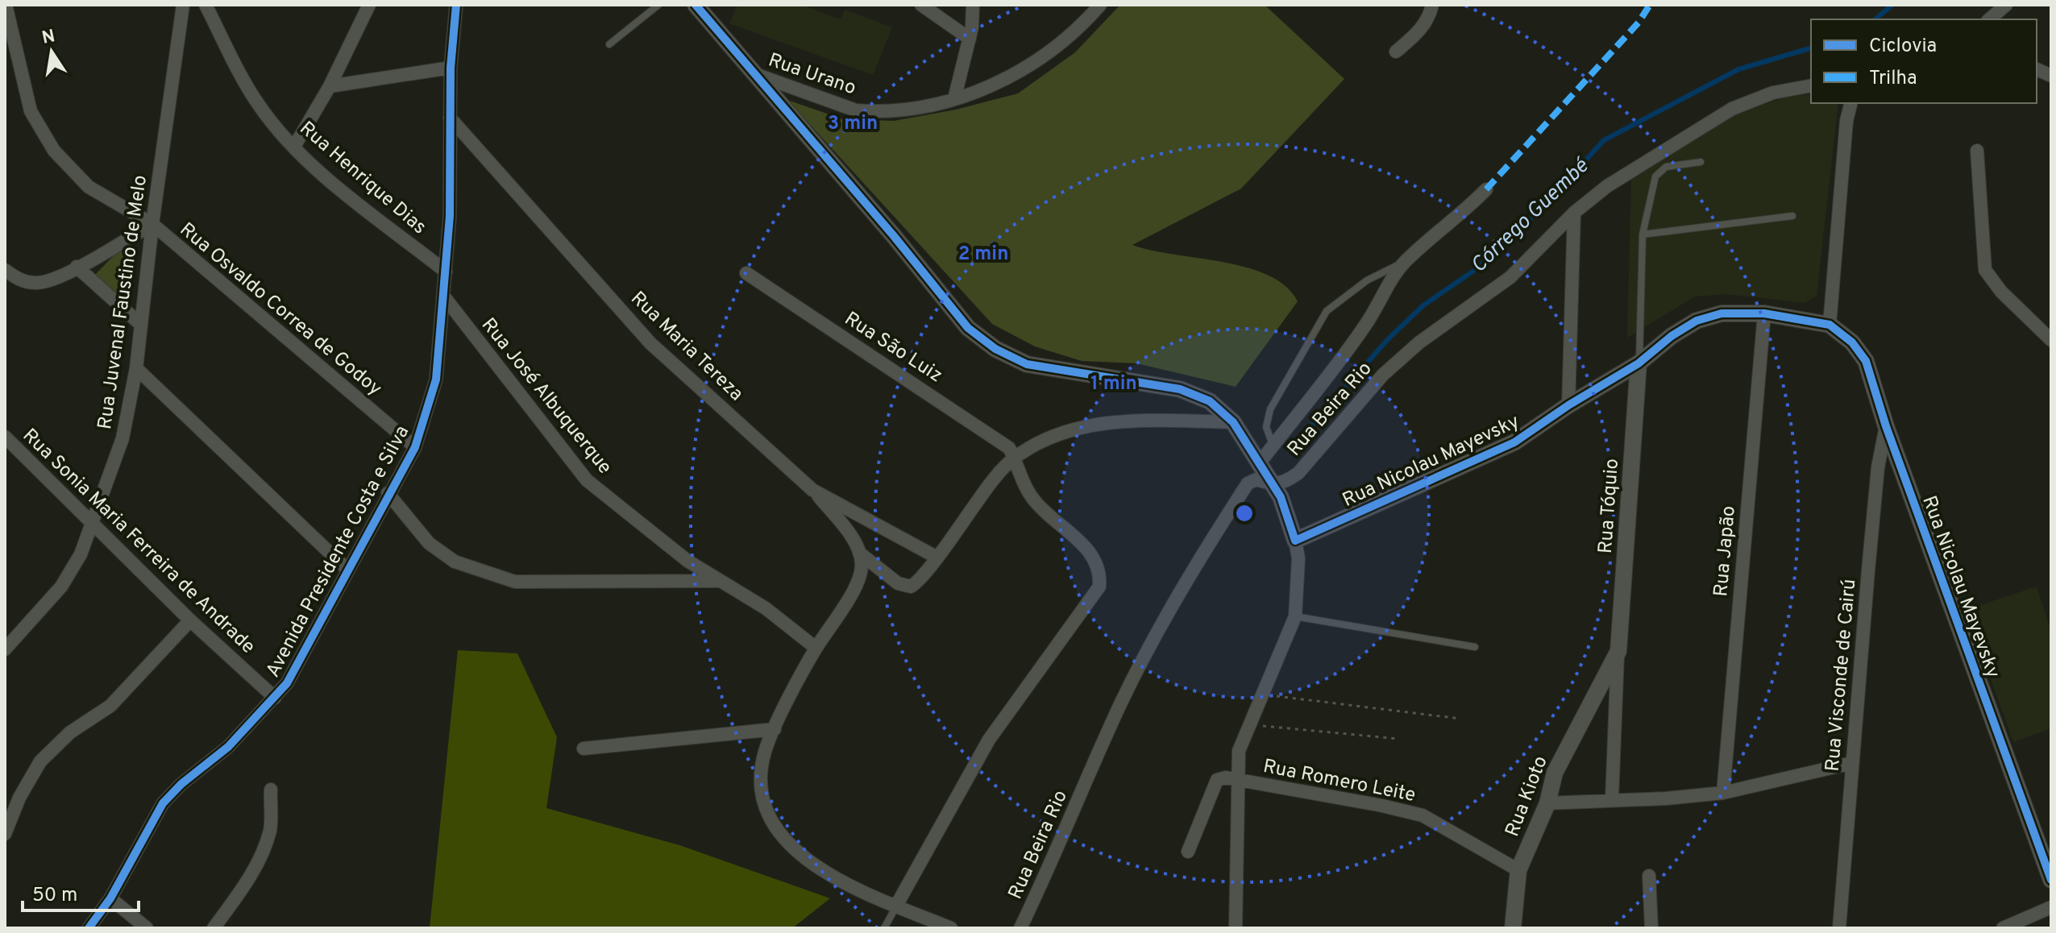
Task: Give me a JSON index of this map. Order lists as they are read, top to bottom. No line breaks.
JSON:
{"streets":{"street":["Rua Urano","Rua Henrique Dias","Rua Juvenal Faustino de Melo","Rua Osvaldo Correa de Godoy","Rua Maria Tereza","Rua São Luiz","Rua José Albuquerque","Rua Beira Rio","Rua Nicolau Mayevsky","Rua Tóquio","Rua Sonia Maria Ferreira de Andrade","Avenida Presidente Costa e Silva","Rua Japão","Rua Visconde de Cairú","Rua Romero Leite","Rua Kioto"]},"crossings":[["Rua Henrique Dias","Avenida Presidente Costa e Silva"],["Rua Juvenal Faustino de Melo","Rua Osvaldo Correa de Godoy"],["Rua Juvenal Faustino de Melo","Rua Sonia Maria Ferreira de Andrade"],["Rua Osvaldo Correa de Godoy","Avenida Presidente Costa e Silva"],["Rua Maria Tereza","Avenida Presidente Costa e Silva"],["Rua José Albuquerque","Avenida Presidente Costa e Silva"],["Rua Nicolau Mayevsky","Rua Tóquio"],["Rua Nicolau Mayevsky","Rua Japão"],["Rua Nicolau Mayevsky","Rua Visconde de Cairú"],["Rua Tóquio","Rua Kioto"],["Rua Sonia Maria Ferreira de Andrade","Avenida Presidente Costa e Silva"],["Rua Romero Leite","Rua Kioto"]],"water":["Córrego Guembé"],"legend":["Ciclovia","Trilha"],"scale_bar":"50 m","north":"top","rings":["3 min","2 min","1 min"]}
